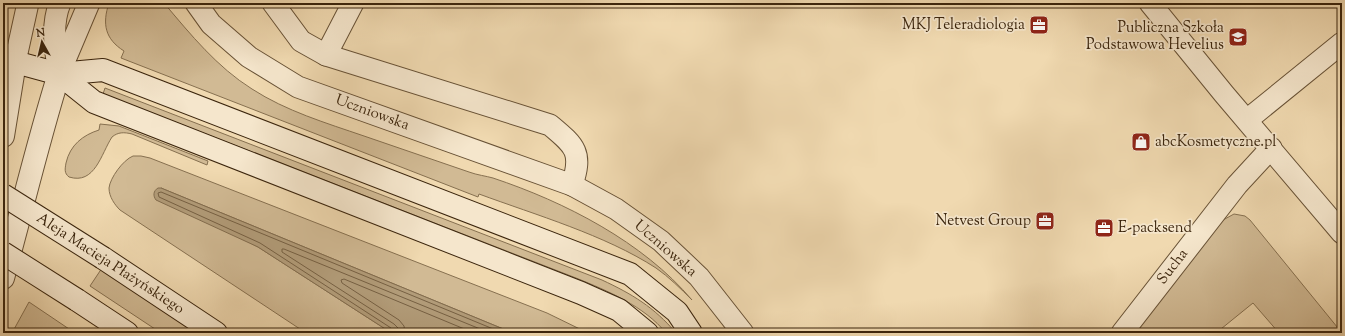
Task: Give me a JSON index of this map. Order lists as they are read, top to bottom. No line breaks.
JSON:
{"streets":{"main road":["Aleja Macieja Płażyńskiego"],"street":["Uczniowska","Sucha"]},"places":{"office":["MKJ Teleradiologia","Netvest Group","E-packsend"],"school or university":["Publiczna Szkoła Podstawowa Hevelius"],"shop":["abcKosmetyczne.pl"]},"north":"top"}
